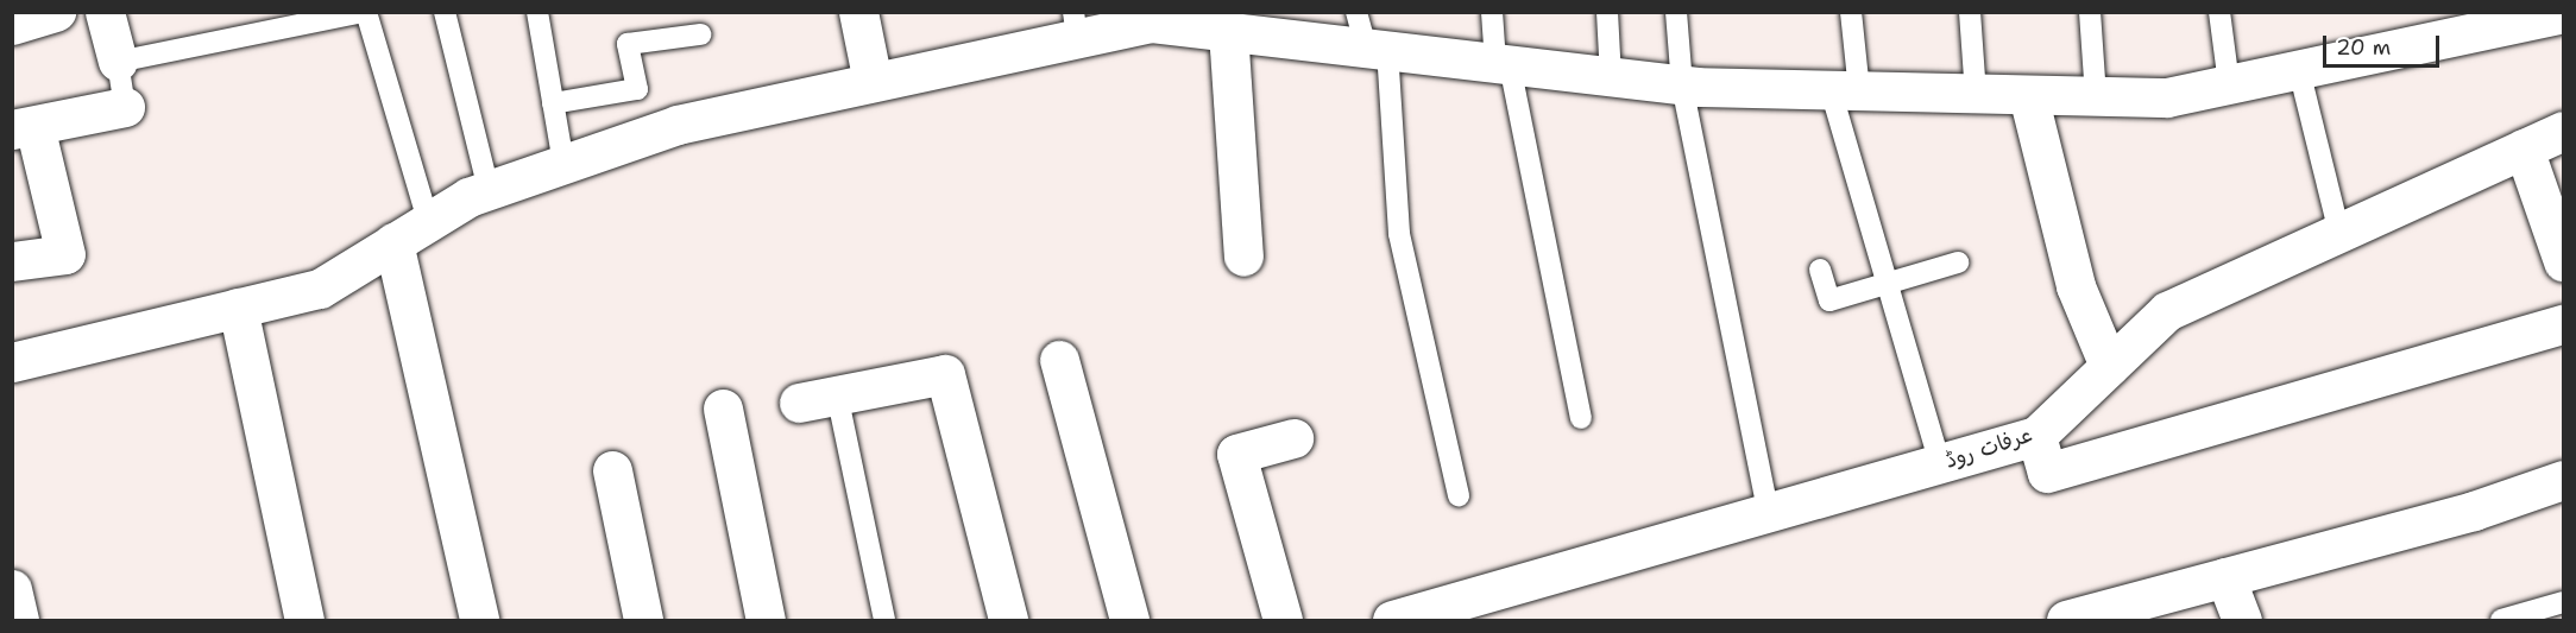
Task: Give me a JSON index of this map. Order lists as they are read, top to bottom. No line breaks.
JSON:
{"streets":{"street":["عرفات روڈ"]},"scale_bar":"20 m"}
